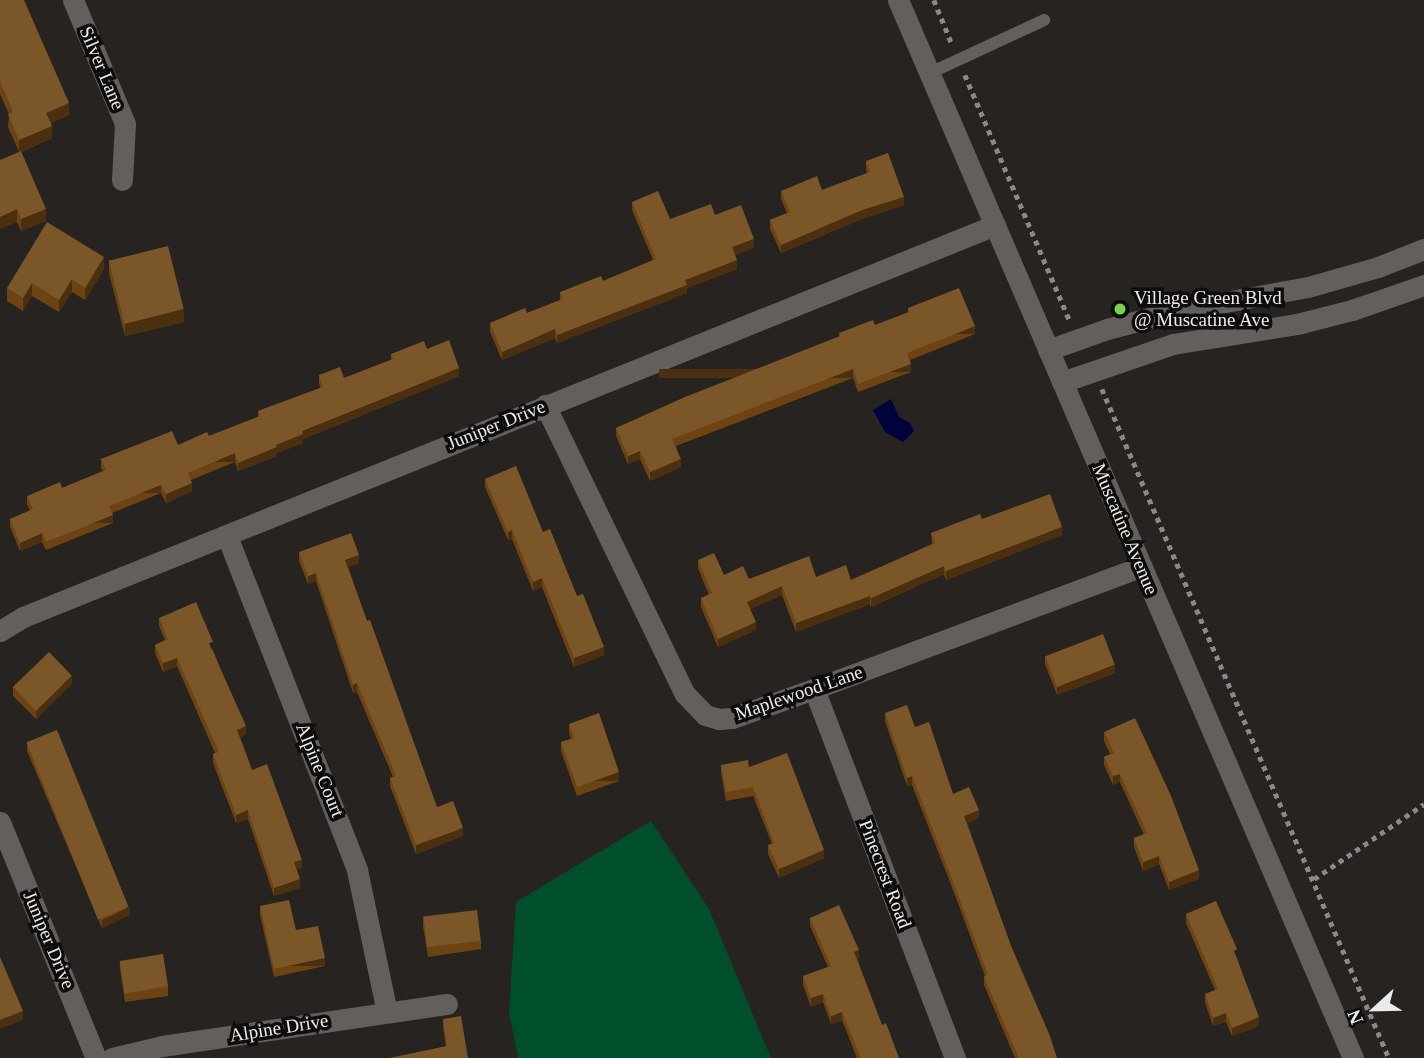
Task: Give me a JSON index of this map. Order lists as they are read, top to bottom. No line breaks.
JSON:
{"streets":{"street":["Silver Lane","Juniper Drive","Muscatine Avenue","Maplewood Lane","Alpine Court","Pinecrest Road","Alpine Drive"]},"crossings":[["Juniper Drive","Muscatine Avenue"],["Juniper Drive","Maplewood Lane"],["Juniper Drive","Alpine Court"],["Muscatine Avenue","Maplewood Lane"],["Maplewood Lane","Pinecrest Road"],["Alpine Court","Alpine Drive"]],"places":["Village Green Blvd @ Muscatine Ave"],"north":"left"}
